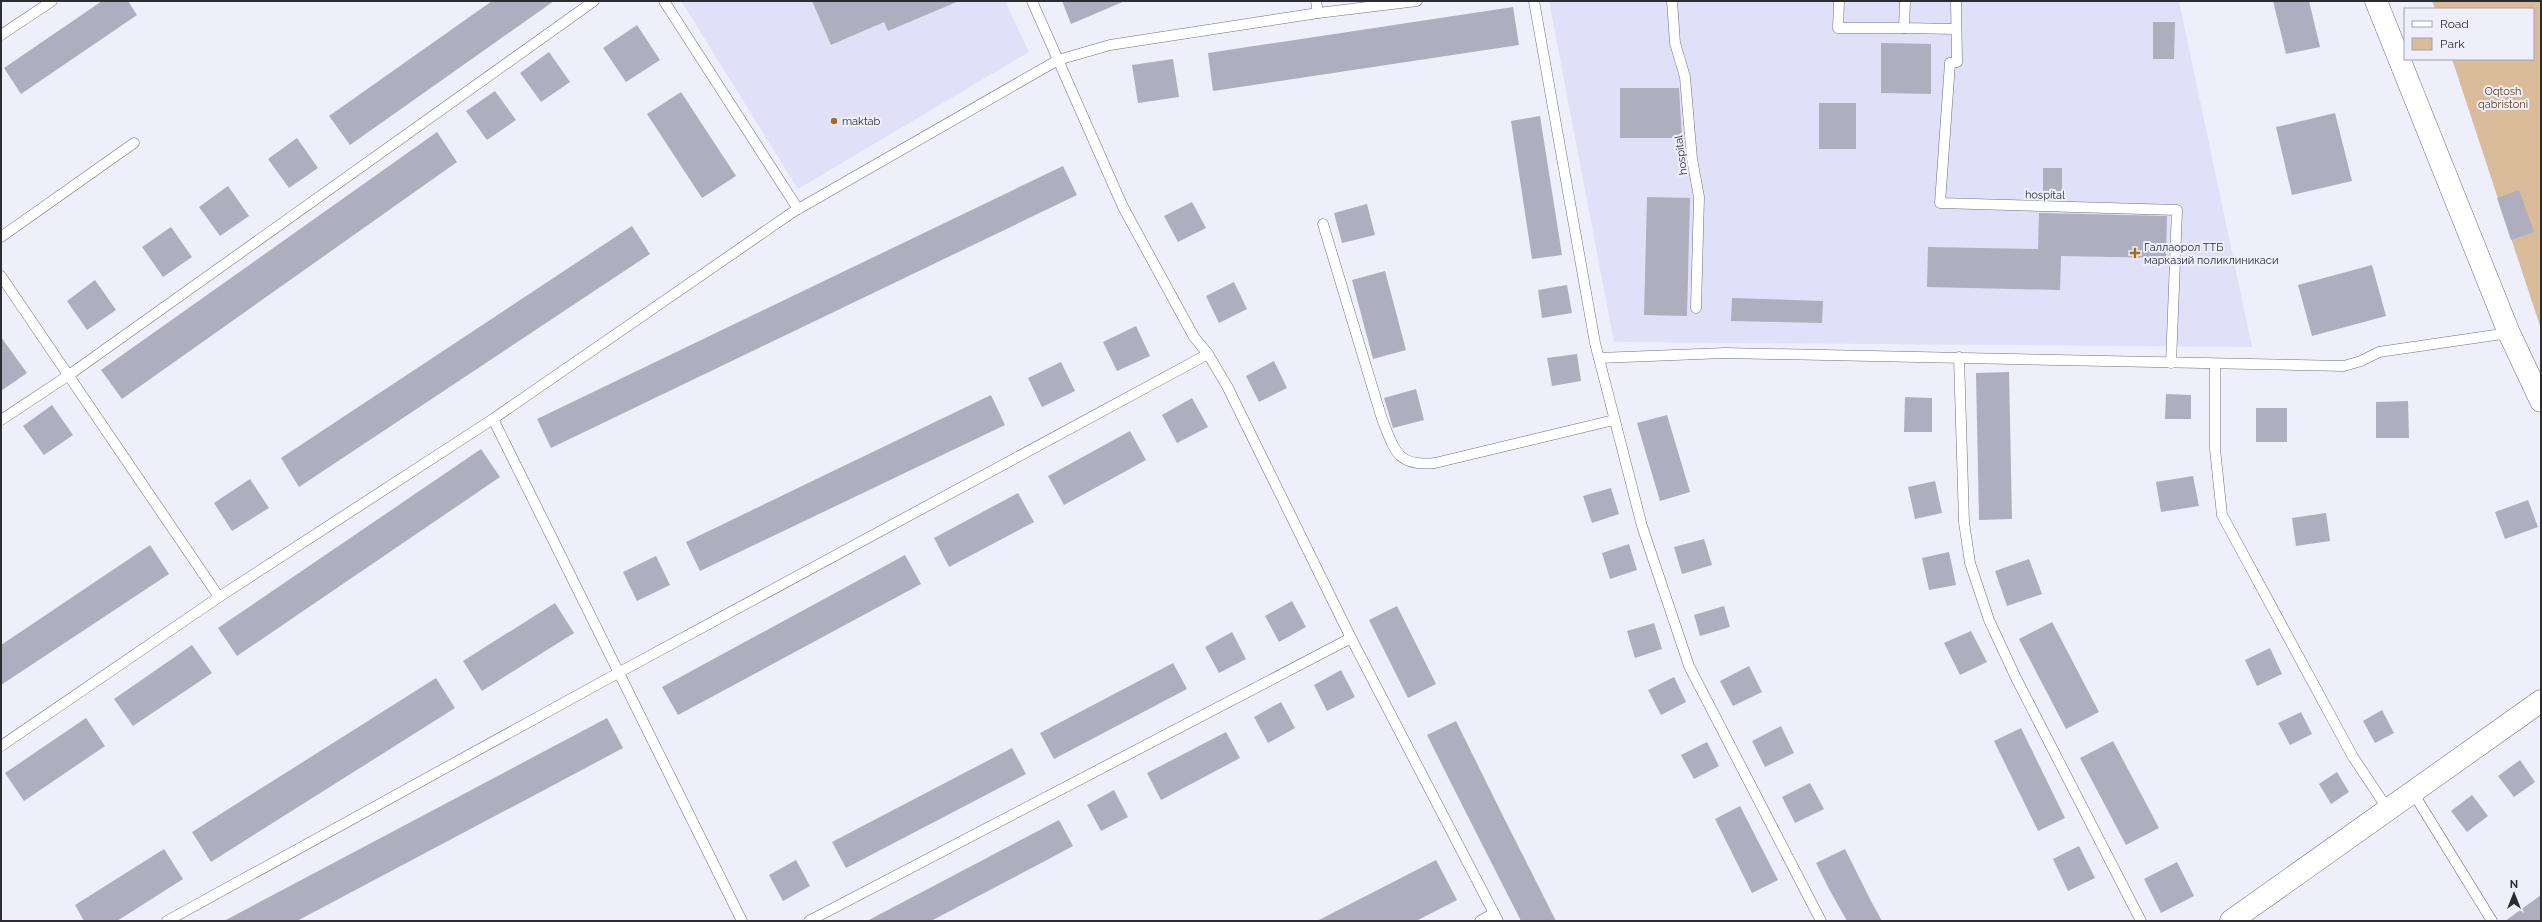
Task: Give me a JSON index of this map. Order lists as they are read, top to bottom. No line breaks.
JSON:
{"streets":{"lane":["hospital"]},"parks":["Oqtosh qabristoni"],"places":{"other":["maktab"],"health":["Галлаорол ТТБ марказий поликлиникаси"]},"legend":["Road","Park"],"north":"top"}
